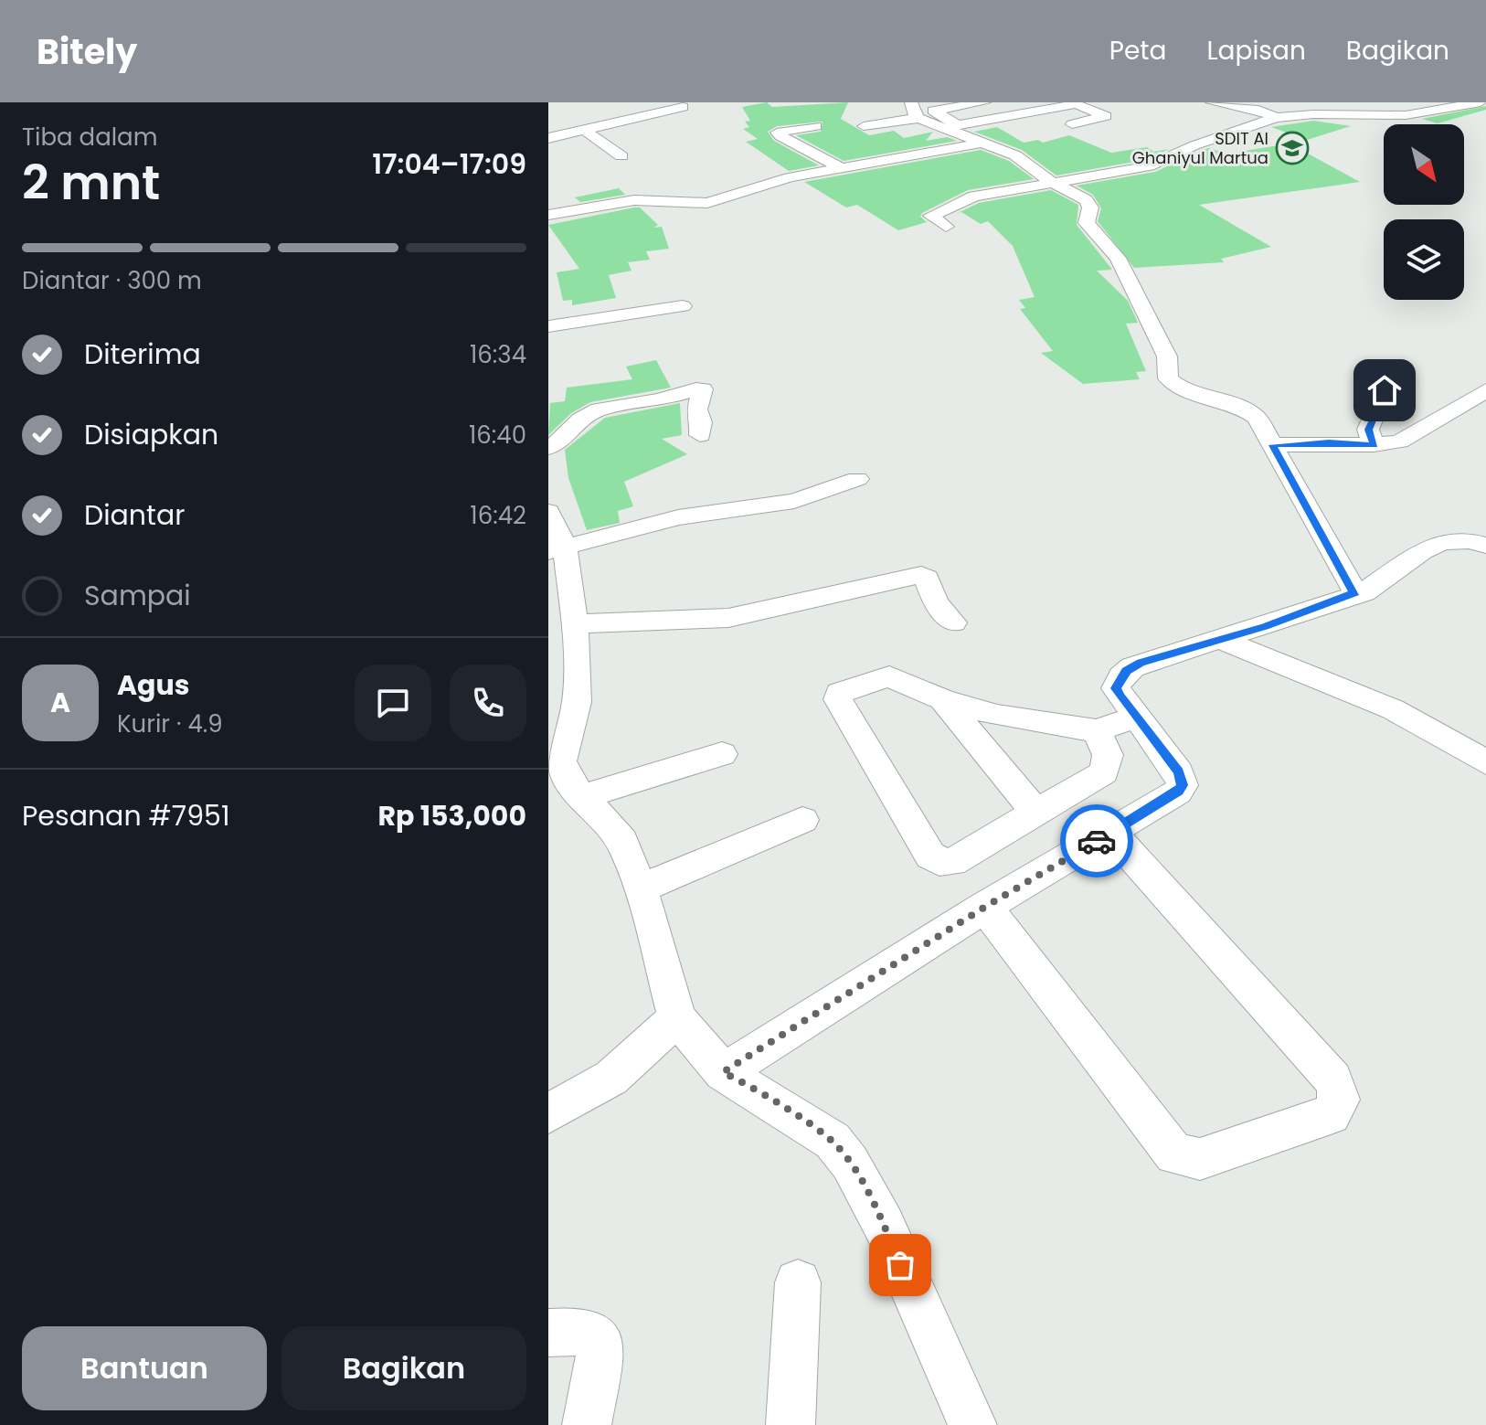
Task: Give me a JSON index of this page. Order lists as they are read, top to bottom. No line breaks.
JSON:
{"places":{"school or university":["SDIT Al Ghaniyul Martua"]},"north":"bottom right","page":{"header":"Bitely","nav":["Peta","Lapisan","Bagikan"],"heading":["2 mnt","Tiba dalam","17:04–17:09"],"panel":["Agus","Kurir · 4.9","Pesanan #7951","Rp 153,000"],"bar":"Diantar · 300 m","list":[["Diterima","16:34"],["Disiapkan","16:40"],["Diantar","16:42"],"Sampai"],"round":"A","buttons":["Bantuan","Bagikan"]}}
